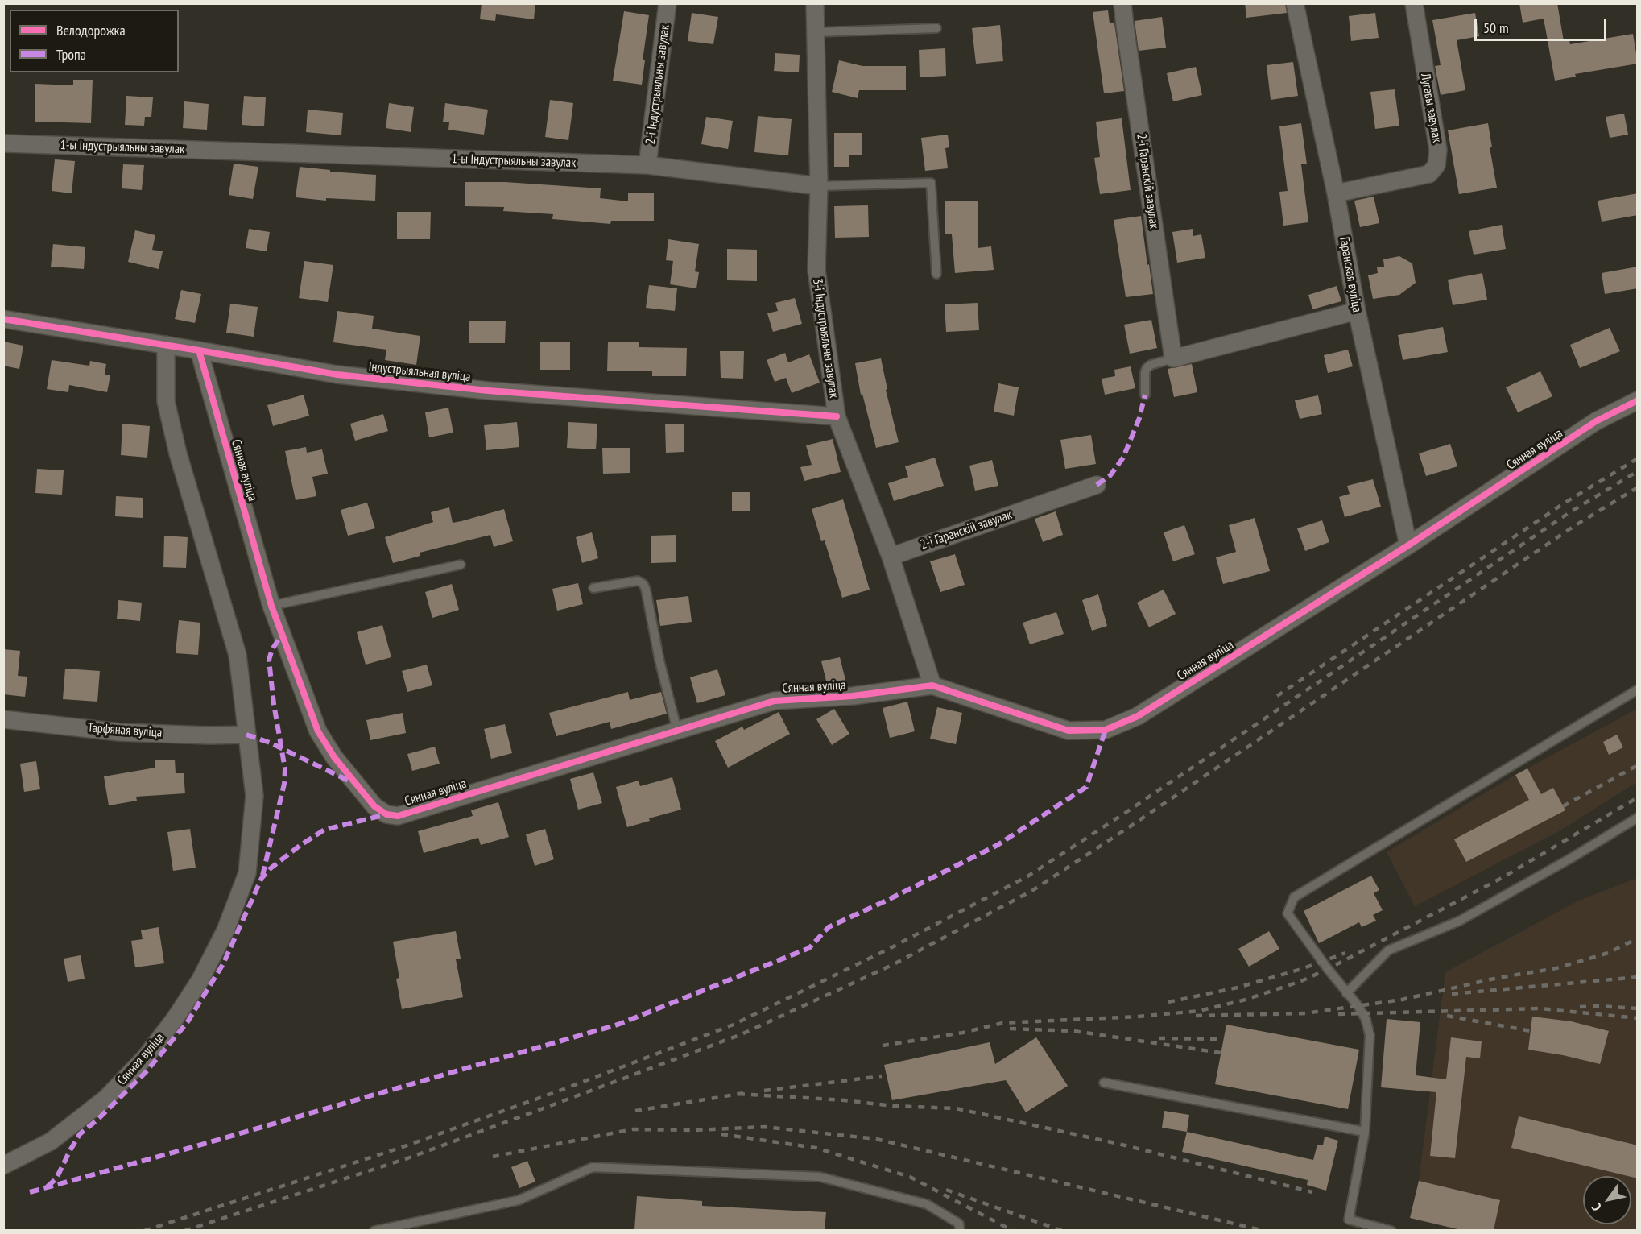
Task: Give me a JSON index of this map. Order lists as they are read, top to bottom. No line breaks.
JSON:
{"streets":{"street":["2-і Індустрыяльны завулак","Лугавы завулак","1-ы Індустрыяльны завулак","2-і Гаранскій завулак","Гаранская вуліца","3-і Індустрыяльны завулак","Індустрыяльная вуліца","Сянная вуліца","Тарфяная вуліца"]},"crossings":[["2-і Індустрыяльны завулак","1-ы Індустрыяльны завулак"],["Лугавы завулак","Гаранская вуліца"],["1-ы Індустрыяльны завулак","3-і Індустрыяльны завулак"],["2-і Гаранскій завулак","3-і Індустрыяльны завулак"],["Гаранская вуліца","Сянная вуліца"],["3-і Індустрыяльны завулак","Індустрыяльная вуліца"],["3-і Індустрыяльны завулак","Сянная вуліца"],["Індустрыяльная вуліца","Сянная вуліца"],["Сянная вуліца","Тарфяная вуліца"]],"legend":["Велодорожка","Тропа"],"scale_bar":"50 m","north":"bottom left"}
